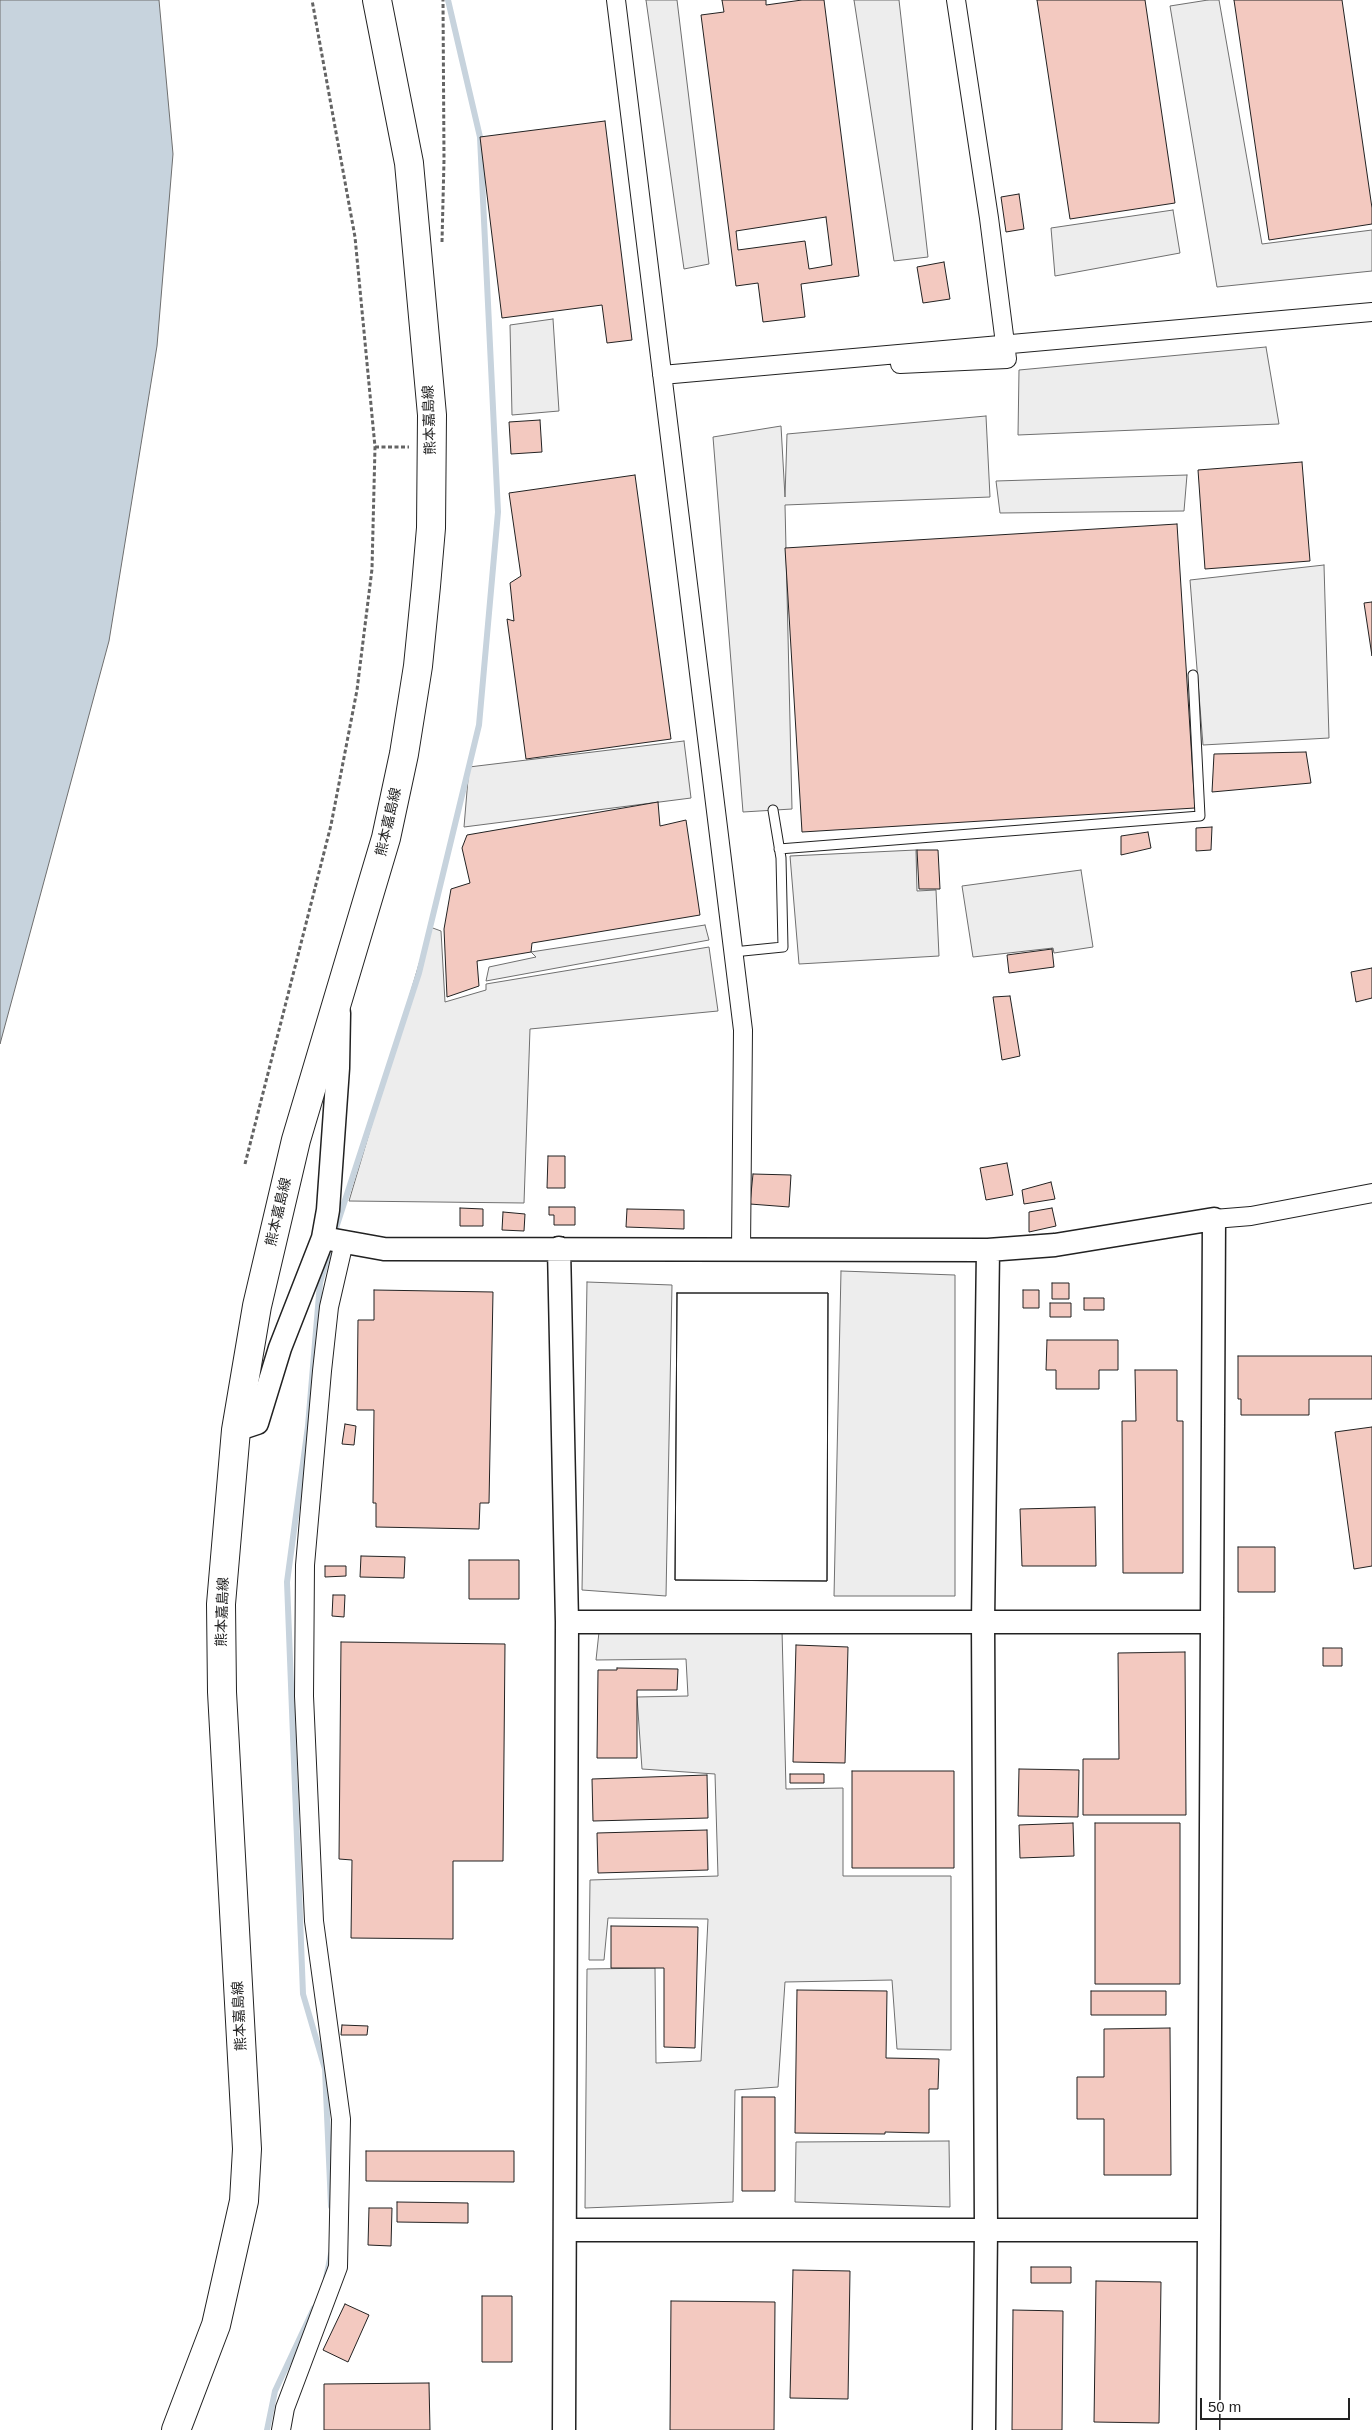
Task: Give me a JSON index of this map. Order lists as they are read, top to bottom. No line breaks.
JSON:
{"streets":{"main road":["熊本嘉島線"]},"scale_bar":"50 m"}
